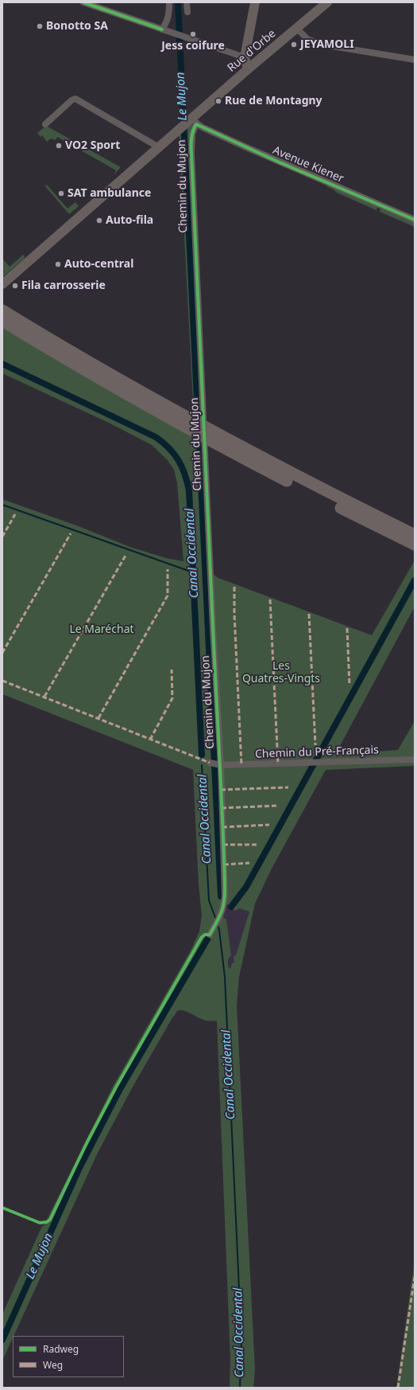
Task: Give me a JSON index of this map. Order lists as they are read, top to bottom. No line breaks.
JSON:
{"streets":{"main road":["Rue d'Orbe"],"street":["Avenue Kiener","Chemin du Mujon","Chemin du Pré-Français"]},"crossings":[["Rue d'Orbe","Avenue Kiener"],["Rue d'Orbe","Chemin du Mujon"],["Avenue Kiener","Chemin du Mujon"],["Chemin du Mujon","Chemin du Pré-Français"]],"water":["Le Mujon","Canal Occidental"],"parks":["Le Maréchat","Les Quatres-Vingts"],"places":["Bonotto SA","Jess coifure","JEYAMOLI","Rue de Montagny","VO2 Sport","SAT ambulance","Auto-fila","Auto-central","Fila carrosserie"],"legend":["Radweg","Weg"]}
